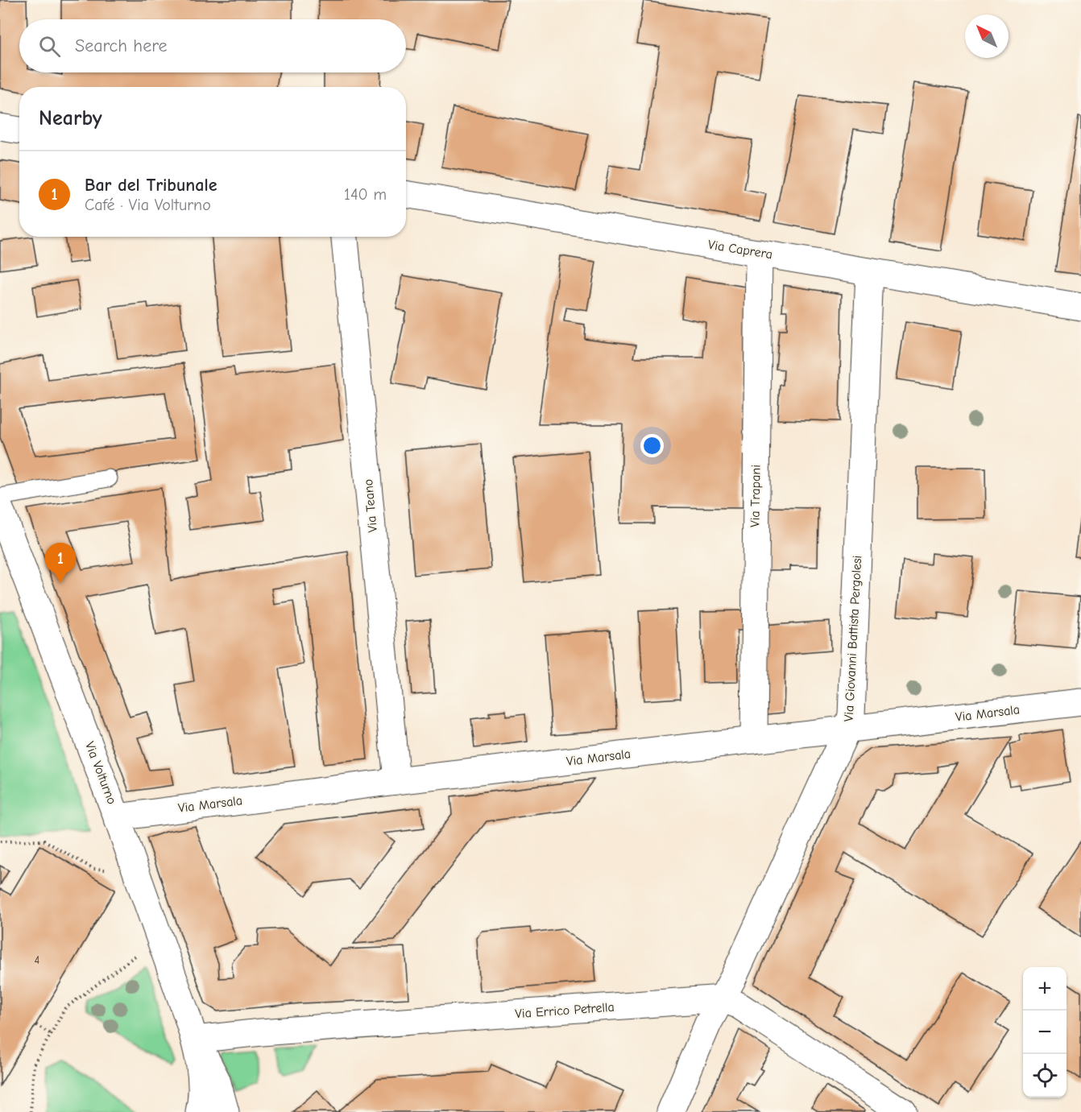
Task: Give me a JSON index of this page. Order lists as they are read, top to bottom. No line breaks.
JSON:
{"streets":{"street":["Via Caprera","Via Trapani","Via Teano","Via Giovanni Battista Pergolesi","Via Marsala","Via Volturno","Via Errico Petrella"]},"crossings":[["Via Caprera","Via Trapani"],["Via Caprera","Via Giovanni Battista Pergolesi"],["Via Trapani","Via Marsala"],["Via Teano","Via Marsala"],["Via Giovanni Battista Pergolesi","Via Marsala"],["Via Giovanni Battista Pergolesi","Via Errico Petrella"],["Via Marsala","Via Volturno"],["Via Volturno","Via Errico Petrella"]],"house_numbers":["4"],"north":"top left","page":{"search":"Search here","heading":"Nearby","list":[{"mark":"1","name":"Bar del Tribunale","note":"Café · Via Volturno","value":"140 m"}],"pins":"1","map_buttons":["+","−"]}}
